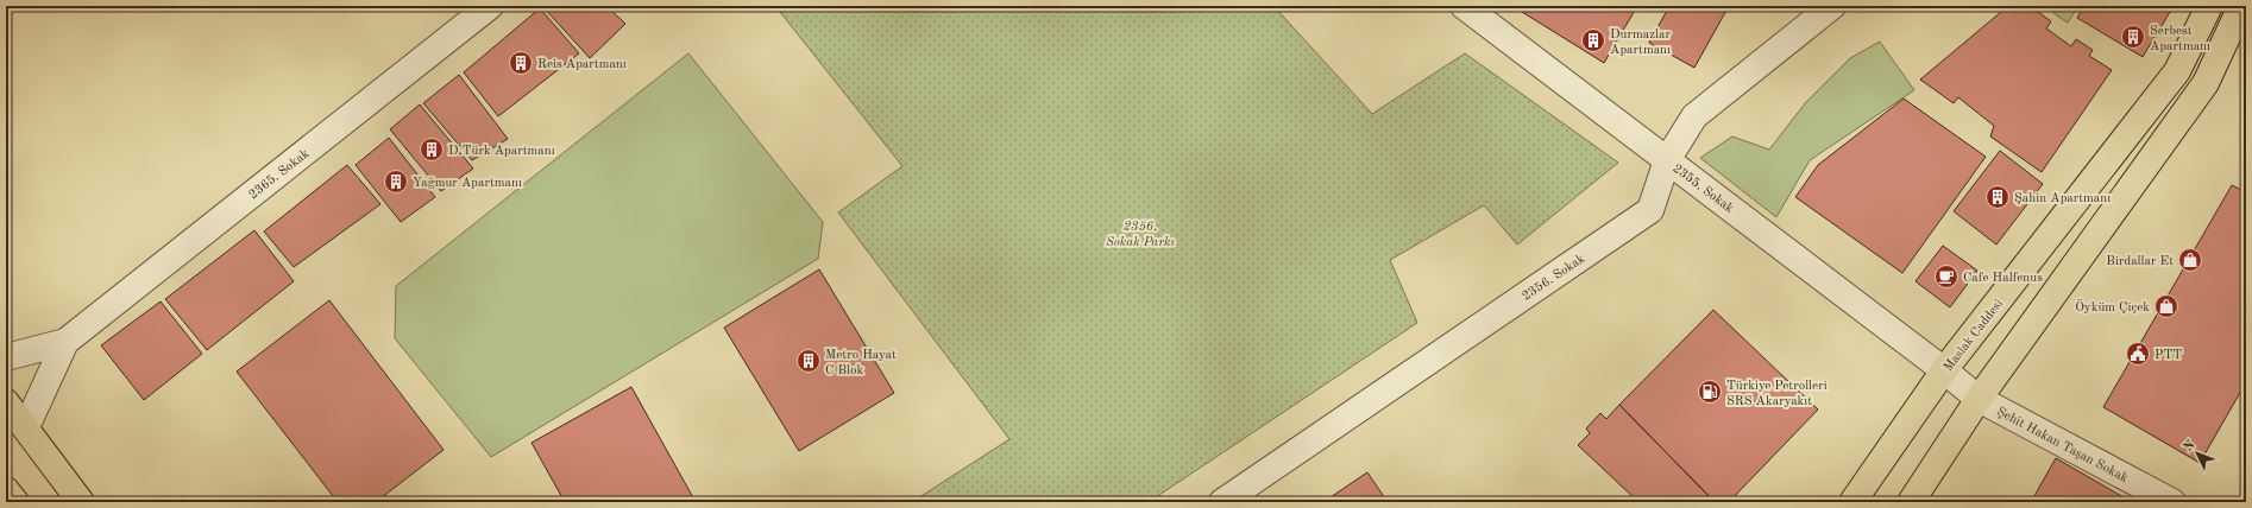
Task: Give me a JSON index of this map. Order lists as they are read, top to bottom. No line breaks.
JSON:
{"streets":{"main road":["Maslak Caddesi"],"street":["2365. Sokak","2355. Sokak","2356. Sokak","Şehit Hakan Taşan Sokak"]},"crossings":[["2355. Sokak","2356. Sokak"],["2355. Sokak","Maslak Caddesi"],["2355. Sokak","Şehit Hakan Taşan Sokak"]],"parks":["2356. Sokak Parkı"],"places":{"building":["Serbest Apartmanı","Durmazlar Apartmanı","Reis Apartmanı","D.Türk Apartmanı","Yağmur Apartmanı","Şahin Apartmanı","Metro Hayat C Blok"],"shop":["Birdallar Et","Öyküm Çiçek"],"cafe":["Cafe Halfenus"],"public building":["PTT"],"fuel station":["Türkiye Petrolleri SRS Akaryakıt"]},"north":"top left"}
